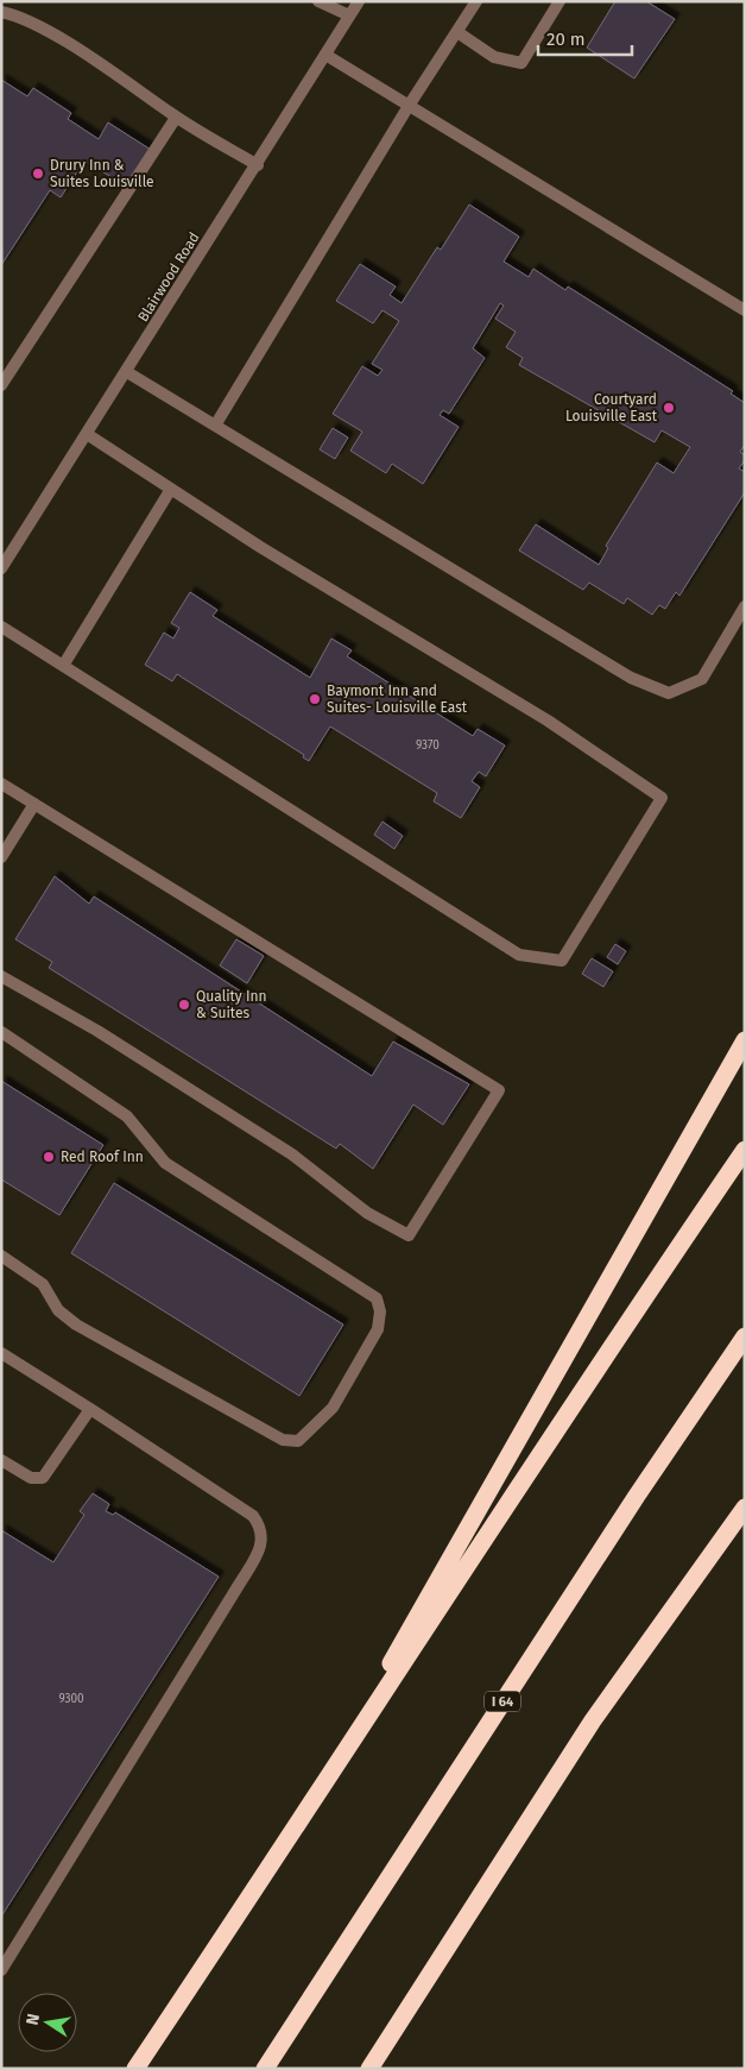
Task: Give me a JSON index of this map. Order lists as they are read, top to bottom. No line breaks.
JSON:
{"streets":{"highway":["I 64"],"street":["Blairwood Road"]},"places":["Drury Inn & Suites Louisville","Courtyard Louisville East","Baymont Inn and Suites- Louisville East","Quality Inn & Suites","Red Roof Inn"],"house_numbers":["9370","9300"],"scale_bar":"20 m","north":"left"}
